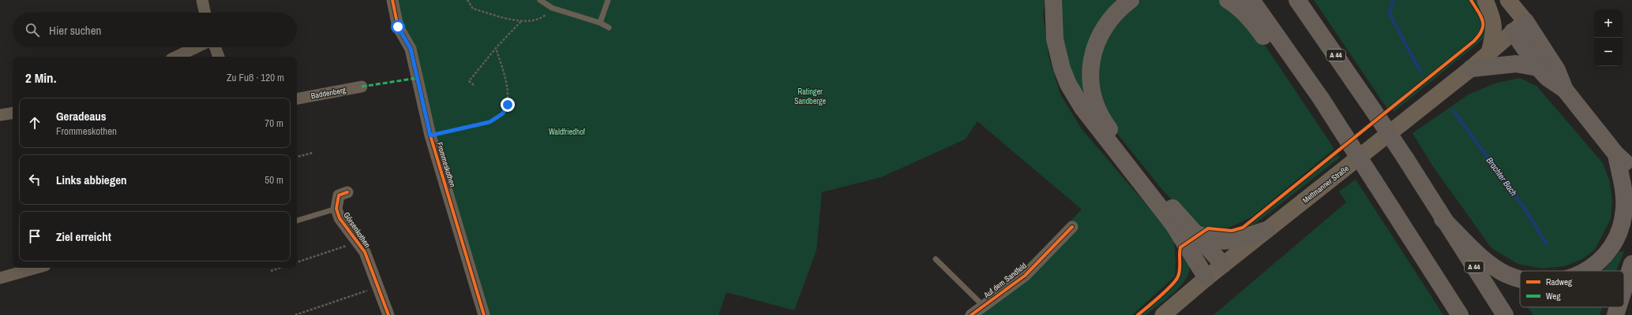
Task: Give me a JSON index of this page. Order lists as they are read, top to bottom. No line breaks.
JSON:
{"streets":{"highway":["A 44"],"main road":["Mettmanner Straße"],"street":["Baddenberg","Frommeskothen","Görsenkothen","Auf dem Sandfeld"]},"water":["Brachter Bach"],"parks":["Ratinger Sandberge","Waldfriedhof"],"legend":["Radweg","Weg"],"page":{"map_buttons":["+","−"],"search":"Hier suchen","heading":["2 Min.","Zu Fuß · 120 m"],"list":[["Geradeaus","Frommeskothen","70 m"],["Links abbiegen","50 m"],"Ziel erreicht"]}}
